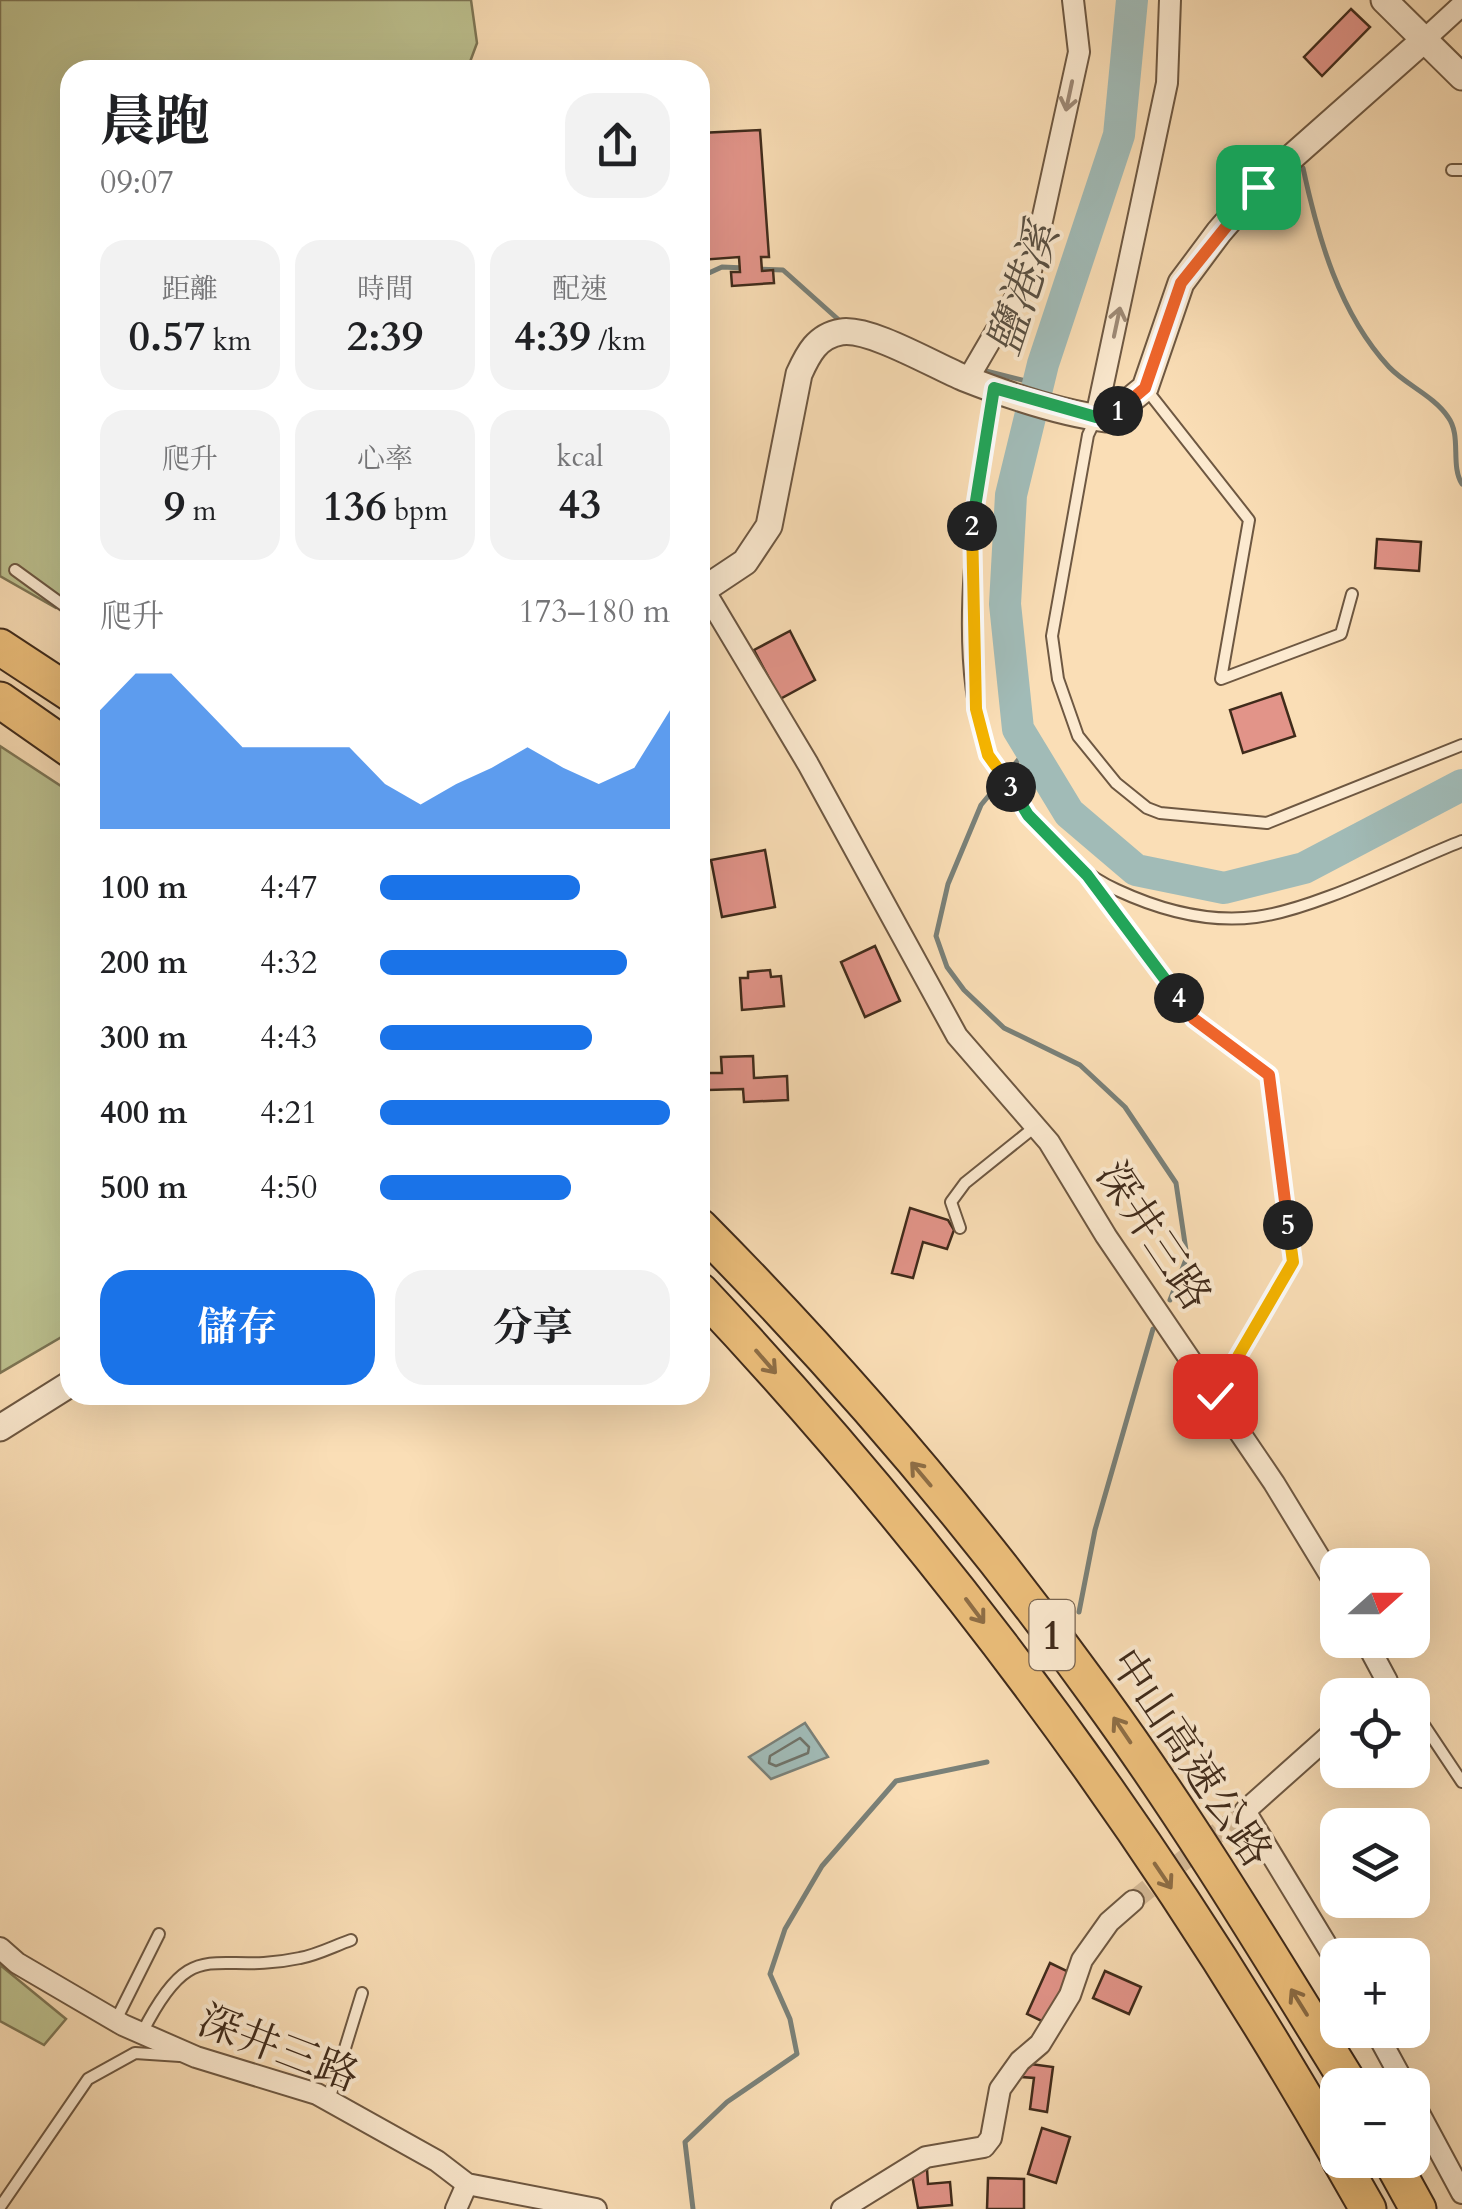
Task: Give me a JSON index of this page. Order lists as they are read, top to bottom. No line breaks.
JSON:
{"streets":{"highway":["1","中山高速公路"],"street":["深井三路"]},"water":["鹽港溪"],"north":"right","page":{"heading":["晨跑","09:07"],"stats":[["距離","0.57 km"],["時間","2:39"],["配速","4:39 /km"],["爬升","9 m"],["心率","136 bpm"],["kcal","43"]],"pins":["1","2","3","4","5"],"chart":["爬升","173–180 m"],"list":[{"name":"100 m","note":"4:47"},{"name":"200 m","note":"4:32"},{"name":"300 m","note":"4:43"},{"name":"400 m","note":"4:21"},{"name":"500 m","note":"4:50"}],"buttons":["儲存","分享"],"map_buttons":["+","−"]}}
